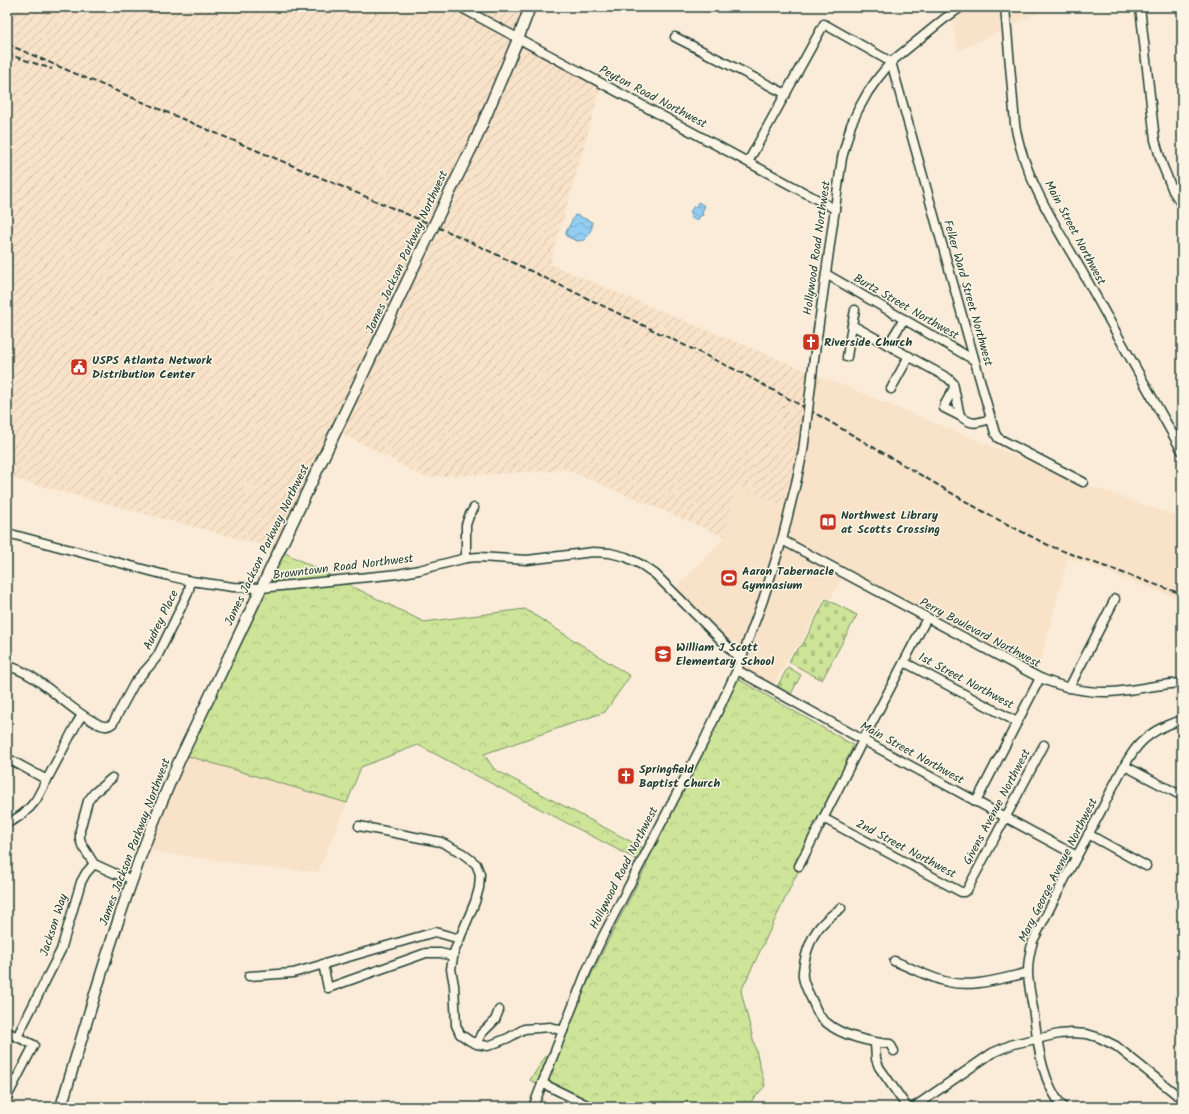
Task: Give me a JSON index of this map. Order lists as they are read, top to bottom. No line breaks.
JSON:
{"streets":{"main road":["James Jackson Parkway Northwest"],"street":["Peyton Road Northwest","Main Street Northwest","Hollywood Road Northwest","Felker Ward Street Northwest","Burtz Street Northwest","Browntown Road Northwest","Audrey Place","Perry Boulevard Northwest","1st Street Northwest","Givens Avenue Northwest","2nd Street Northwest","Mary George Avenue Northwest","Jackson Way"]},"crossings":[["Peyton Road Northwest","Hollywood Road Northwest"],["Peyton Road Northwest","James Jackson Parkway Northwest"],["Main Street Northwest","Hollywood Road Northwest"],["Main Street Northwest","Givens Avenue Northwest"],["Main Street Northwest","Mary George Avenue Northwest"],["Hollywood Road Northwest","Felker Ward Street Northwest"],["Hollywood Road Northwest","Burtz Street Northwest"],["Hollywood Road Northwest","Browntown Road Northwest"],["Hollywood Road Northwest","Perry Boulevard Northwest"],["James Jackson Parkway Northwest","Browntown Road Northwest"],["Felker Ward Street Northwest","Burtz Street Northwest"],["Browntown Road Northwest","Audrey Place"],["Givens Avenue Northwest","2nd Street Northwest"]],"places":{"church":["Riverside Church","Springfield Baptist Church"],"public building":["USPS Atlanta Network Distribution Center"],"library":["Northwest Library at Scotts Crossing"],"sports":["Aaron Tabernacle Gymnasium"],"school or university":["William J Scott Elementary School"]}}
